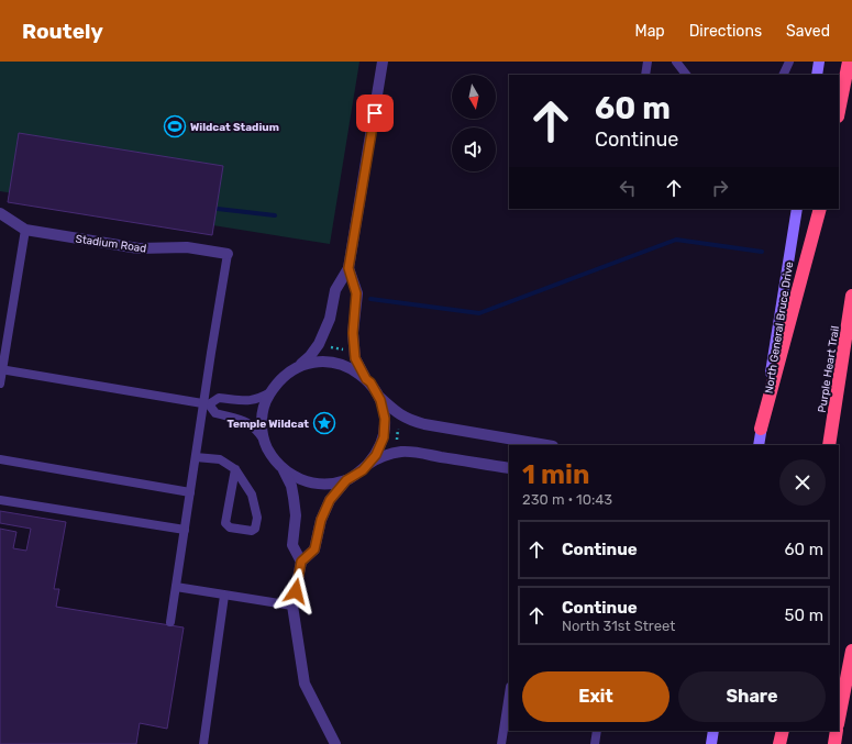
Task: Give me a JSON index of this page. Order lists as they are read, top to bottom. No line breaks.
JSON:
{"streets":{"highway":["Purple Heart Trail"],"main road":["North General Bruce Drive"],"street":["Stadium Road"]},"places":{"sports":["Wildcat Stadium"],"place":["Temple Wildcat"]},"north":"bottom","page":{"header":"Routely","nav":["Map","Directions","Saved"],"turn":["60 m","Continue"],"heading":["1 min","230 m · 10:43"],"list":[{"name":"Continue","value":"60 m"},{"name":"Continue","note":"North 31st Street","value":"50 m"}],"buttons":["Exit","Share"]}}
